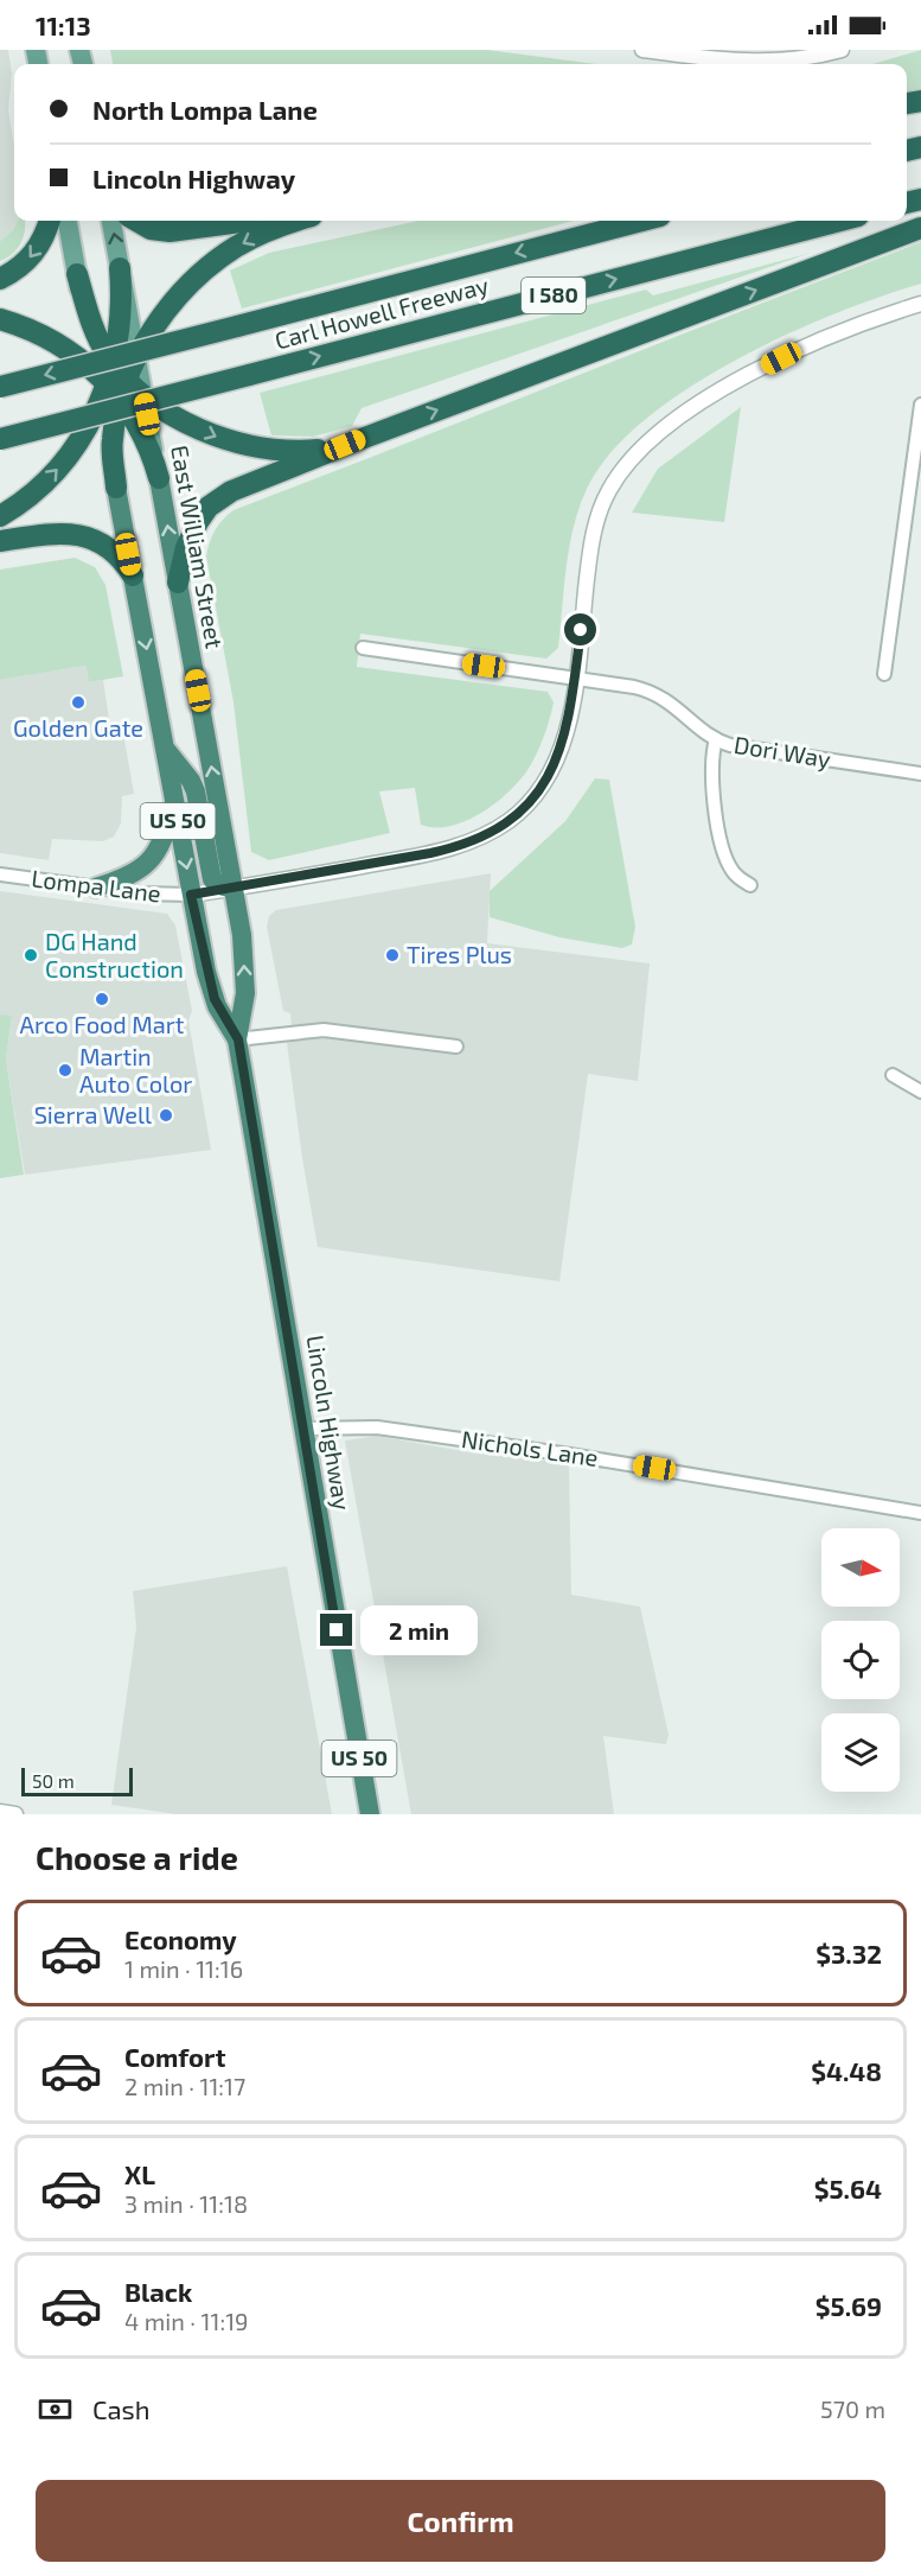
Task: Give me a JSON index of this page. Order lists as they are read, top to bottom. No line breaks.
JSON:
{"streets":{"highway":["I 580","Carl Howell Freeway","East William Street","US 50","Lincoln Highway"],"street":["Dori Way","Lompa Lane","Nichols Lane"]},"crossings":[["East William Street","US 50"],["East William Street","Lincoln Highway"],["US 50","Lompa Lane"],["US 50","Lincoln Highway"],["Lompa Lane","Lincoln Highway"],["Lincoln Highway","Nichols Lane"]],"places":["Golden Gate","DG Hand Construction","Tires Plus","Arco Food Mart","Martin Auto Color","Sierra Well"],"scale_bar":"50 m","north":"right","page":{"status":"11:13","banner":["North Lompa Lane","Lincoln Highway"],"bubble":"2 min","scale":"50 m","heading":"Choose a ride","list":[{"name":"Economy","note":"1 min · 11:16","value":"$3.32"},{"name":"Comfort","note":"2 min · 11:17","value":"$4.48"},{"name":"XL","note":"3 min · 11:18","value":"$5.64"},{"name":"Black","note":"4 min · 11:19","value":"$5.69"}],"pay":["Cash","570 m"],"buttons":"Confirm"}}
